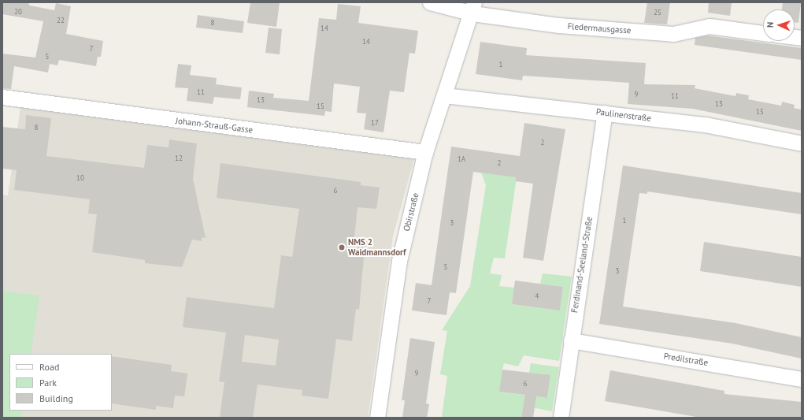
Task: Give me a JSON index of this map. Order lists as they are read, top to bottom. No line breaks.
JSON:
{"streets":{"street":["Fledermausgasse","Paulinenstraße","Johann-Strauß-Gasse","Obirstraße","Ferdinand-Seeland-Straße","Predilstraße"]},"crossings":[["Fledermausgasse","Obirstraße"],["Paulinenstraße","Obirstraße"],["Paulinenstraße","Ferdinand-Seeland-Straße"],["Johann-Strauß-Gasse","Obirstraße"],["Ferdinand-Seeland-Straße","Predilstraße"]],"places":["NMS 2 Waidmannsdorf"],"house_numbers":["20","25","22","8","14","14","7","5","1","11","9","11","13","13","15","15","17","8","2","12","1A","2","10","6","1","3","5","3","4","7","9","6"],"legend":["Road","Park","Building"],"north":"left"}
